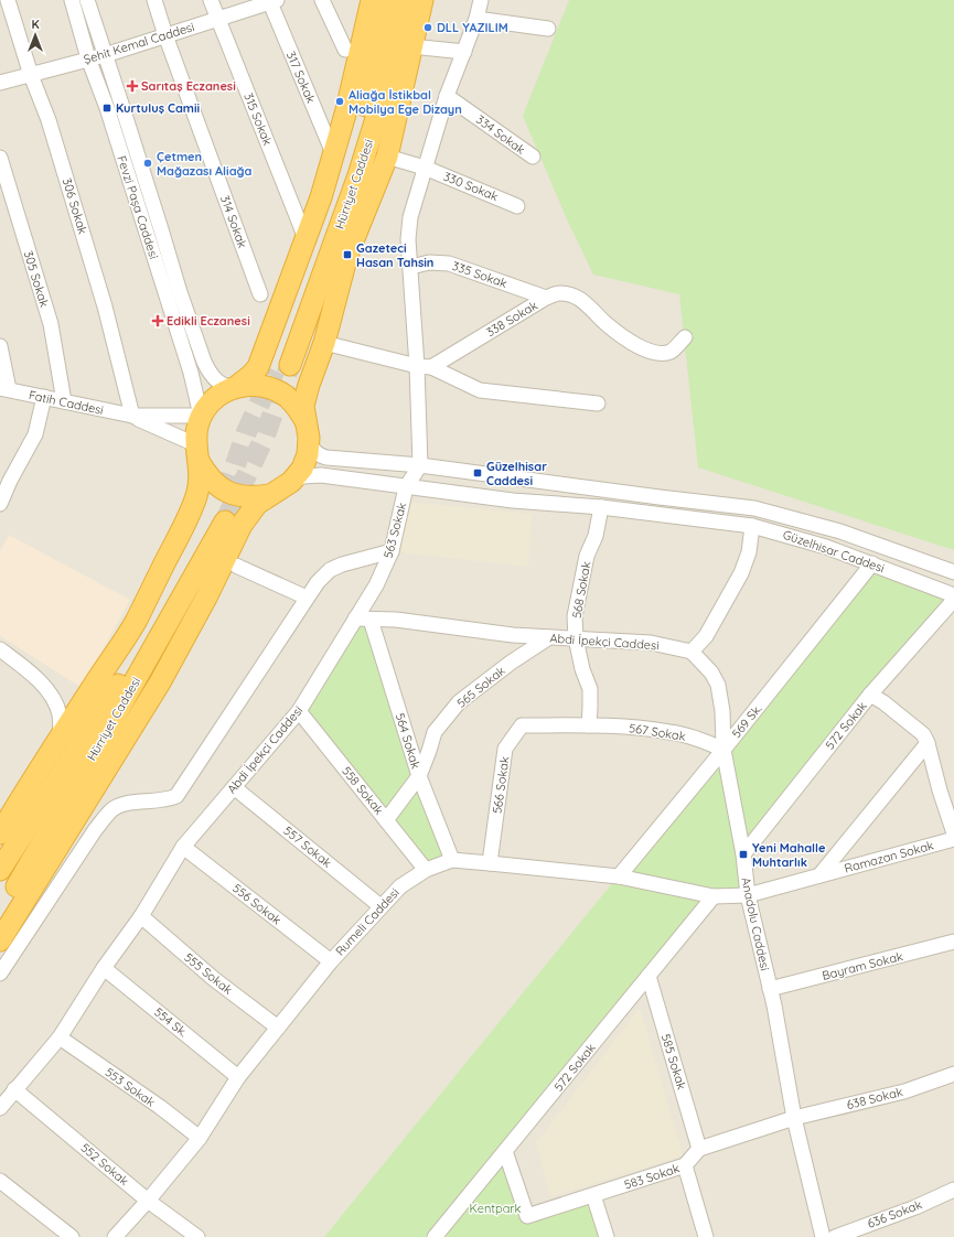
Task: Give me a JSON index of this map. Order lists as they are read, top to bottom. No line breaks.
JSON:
{"streets":{"highway":["Hürriyet Caddesi"],"street":["Şehit Kemal Caddesi","317 Sokak","315 Sokak","334 Sokak","330 Sokak","306 Sokak","Fevzi Paşa Caddesi","314 Sokak","335 Sokak","305 Sokak","338 Sokak","Fatih Caddesi","563 Sokak","Güzelhisar Caddesi","568 Sokak","Abdi İpekçi Caddesi","565 Sokak","569 Sk.","572 Sokak","567 Sokak","564 Sokak","566 Sokak","558 Sokak","557 Sokak","Ramazan Sokak","556 Sokak","Rumeli Caddesi","Anadolu Caddesi","Bayram Sokak","555 Sokak","554 Sk.","585 Sokak","553 Sokak","638 Sokak","552 Sokak","583 Sokak","636 Sokak"]},"crossings":[["Şehit Kemal Caddesi","317 Sokak"],["Şehit Kemal Caddesi","315 Sokak"],["Şehit Kemal Caddesi","306 Sokak"],["Şehit Kemal Caddesi","Fevzi Paşa Caddesi"],["Şehit Kemal Caddesi","314 Sokak"],["306 Sokak","Fatih Caddesi"],["Fevzi Paşa Caddesi","Fatih Caddesi"],["Fevzi Paşa Caddesi","Güzelhisar Caddesi"],["335 Sokak","338 Sokak"],["305 Sokak","Fatih Caddesi"],["Fatih Caddesi","Güzelhisar Caddesi"],["563 Sokak","Güzelhisar Caddesi"],["563 Sokak","Abdi İpekçi Caddesi"],["Güzelhisar Caddesi","568 Sokak"],["Güzelhisar Caddesi","569 Sk."],["568 Sokak","Abdi İpekçi Caddesi"],["568 Sokak","567 Sokak"],["568 Sokak","566 Sokak"],["Abdi İpekçi Caddesi","565 Sokak"],["Abdi İpekçi Caddesi","564 Sokak"],["Abdi İpekçi Caddesi","558 Sokak"],["Abdi İpekçi Caddesi","557 Sokak"],["Abdi İpekçi Caddesi","556 Sokak"],["Abdi İpekçi Caddesi","Anadolu Caddesi"],["Abdi İpekçi Caddesi","555 Sokak"],["Abdi İpekçi Caddesi","554 Sk."],["Abdi İpekçi Caddesi","553 Sokak"],["Abdi İpekçi Caddesi","552 Sokak"],["565 Sokak","564 Sokak"],["565 Sokak","558 Sokak"],["569 Sk.","567 Sokak"],["569 Sk.","Rumeli Caddesi"],["569 Sk.","Anadolu Caddesi"],["572 Sokak","Rumeli Caddesi"],["572 Sokak","Anadolu Caddesi"],["572 Sokak","585 Sokak"],["572 Sokak","583 Sokak"],["567 Sokak","566 Sokak"],["567 Sokak","Anadolu Caddesi"],["564 Sokak","Rumeli Caddesi"],["566 Sokak","Rumeli Caddesi"],["558 Sokak","Rumeli Caddesi"],["557 Sokak","Rumeli Caddesi"],["Ramazan Sokak","Rumeli Caddesi"],["Ramazan Sokak","Anadolu Caddesi"],["556 Sokak","Rumeli Caddesi"],["Rumeli Caddesi","Anadolu Caddesi"],["Rumeli Caddesi","555 Sokak"],["Rumeli Caddesi","554 Sk."],["Rumeli Caddesi","553 Sokak"],["Rumeli Caddesi","552 Sokak"],["Anadolu Caddesi","Bayram Sokak"],["Anadolu Caddesi","638 Sokak"],["585 Sokak","583 Sokak"]],"parks":["Kentpark"],"places":{"other":["DLL YAZILIM","Aliağa İstikbal Mobilya Ege Dizayn","Çetmen Mağazası Aliağa"],"health":["Sarıtaş Eczanesi","Edikli Eczanesi"],"transit":["Kurtuluş Camii","Gazeteci Hasan Tahsin","Güzelhisar Caddesi","Yeni Mahalle Muhtarlık"]},"north":"top"}
